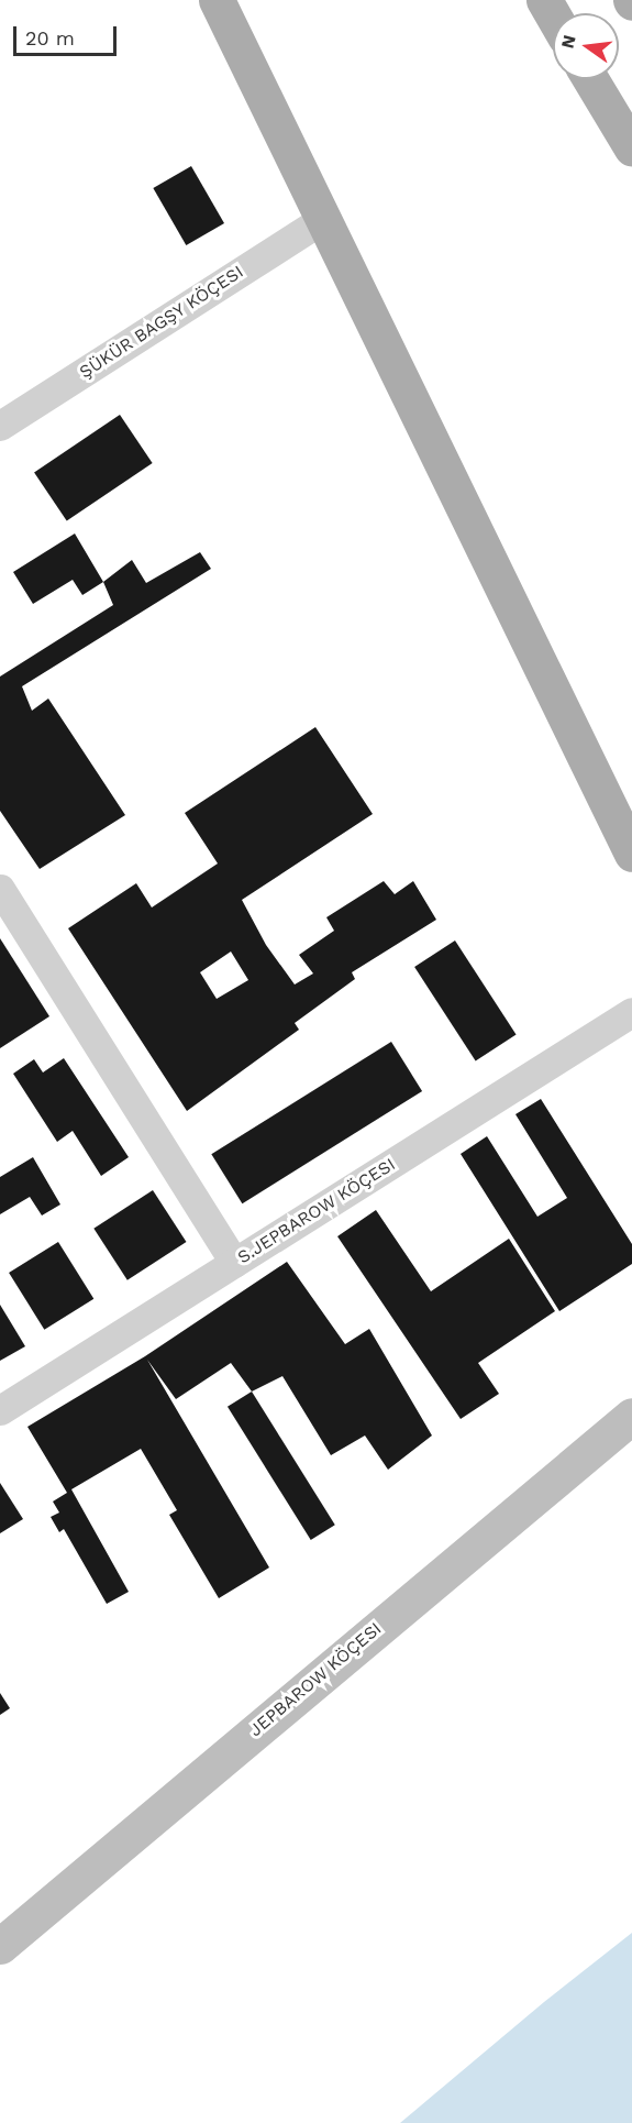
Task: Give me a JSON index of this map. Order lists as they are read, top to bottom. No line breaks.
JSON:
{"streets":{"street":["ŞÜKÜR BAGŞY KÖÇESI","S.JEPBAROW KÖÇESI","JEPBAROW KÖÇESI"]},"scale_bar":"20 m","north":"left"}
